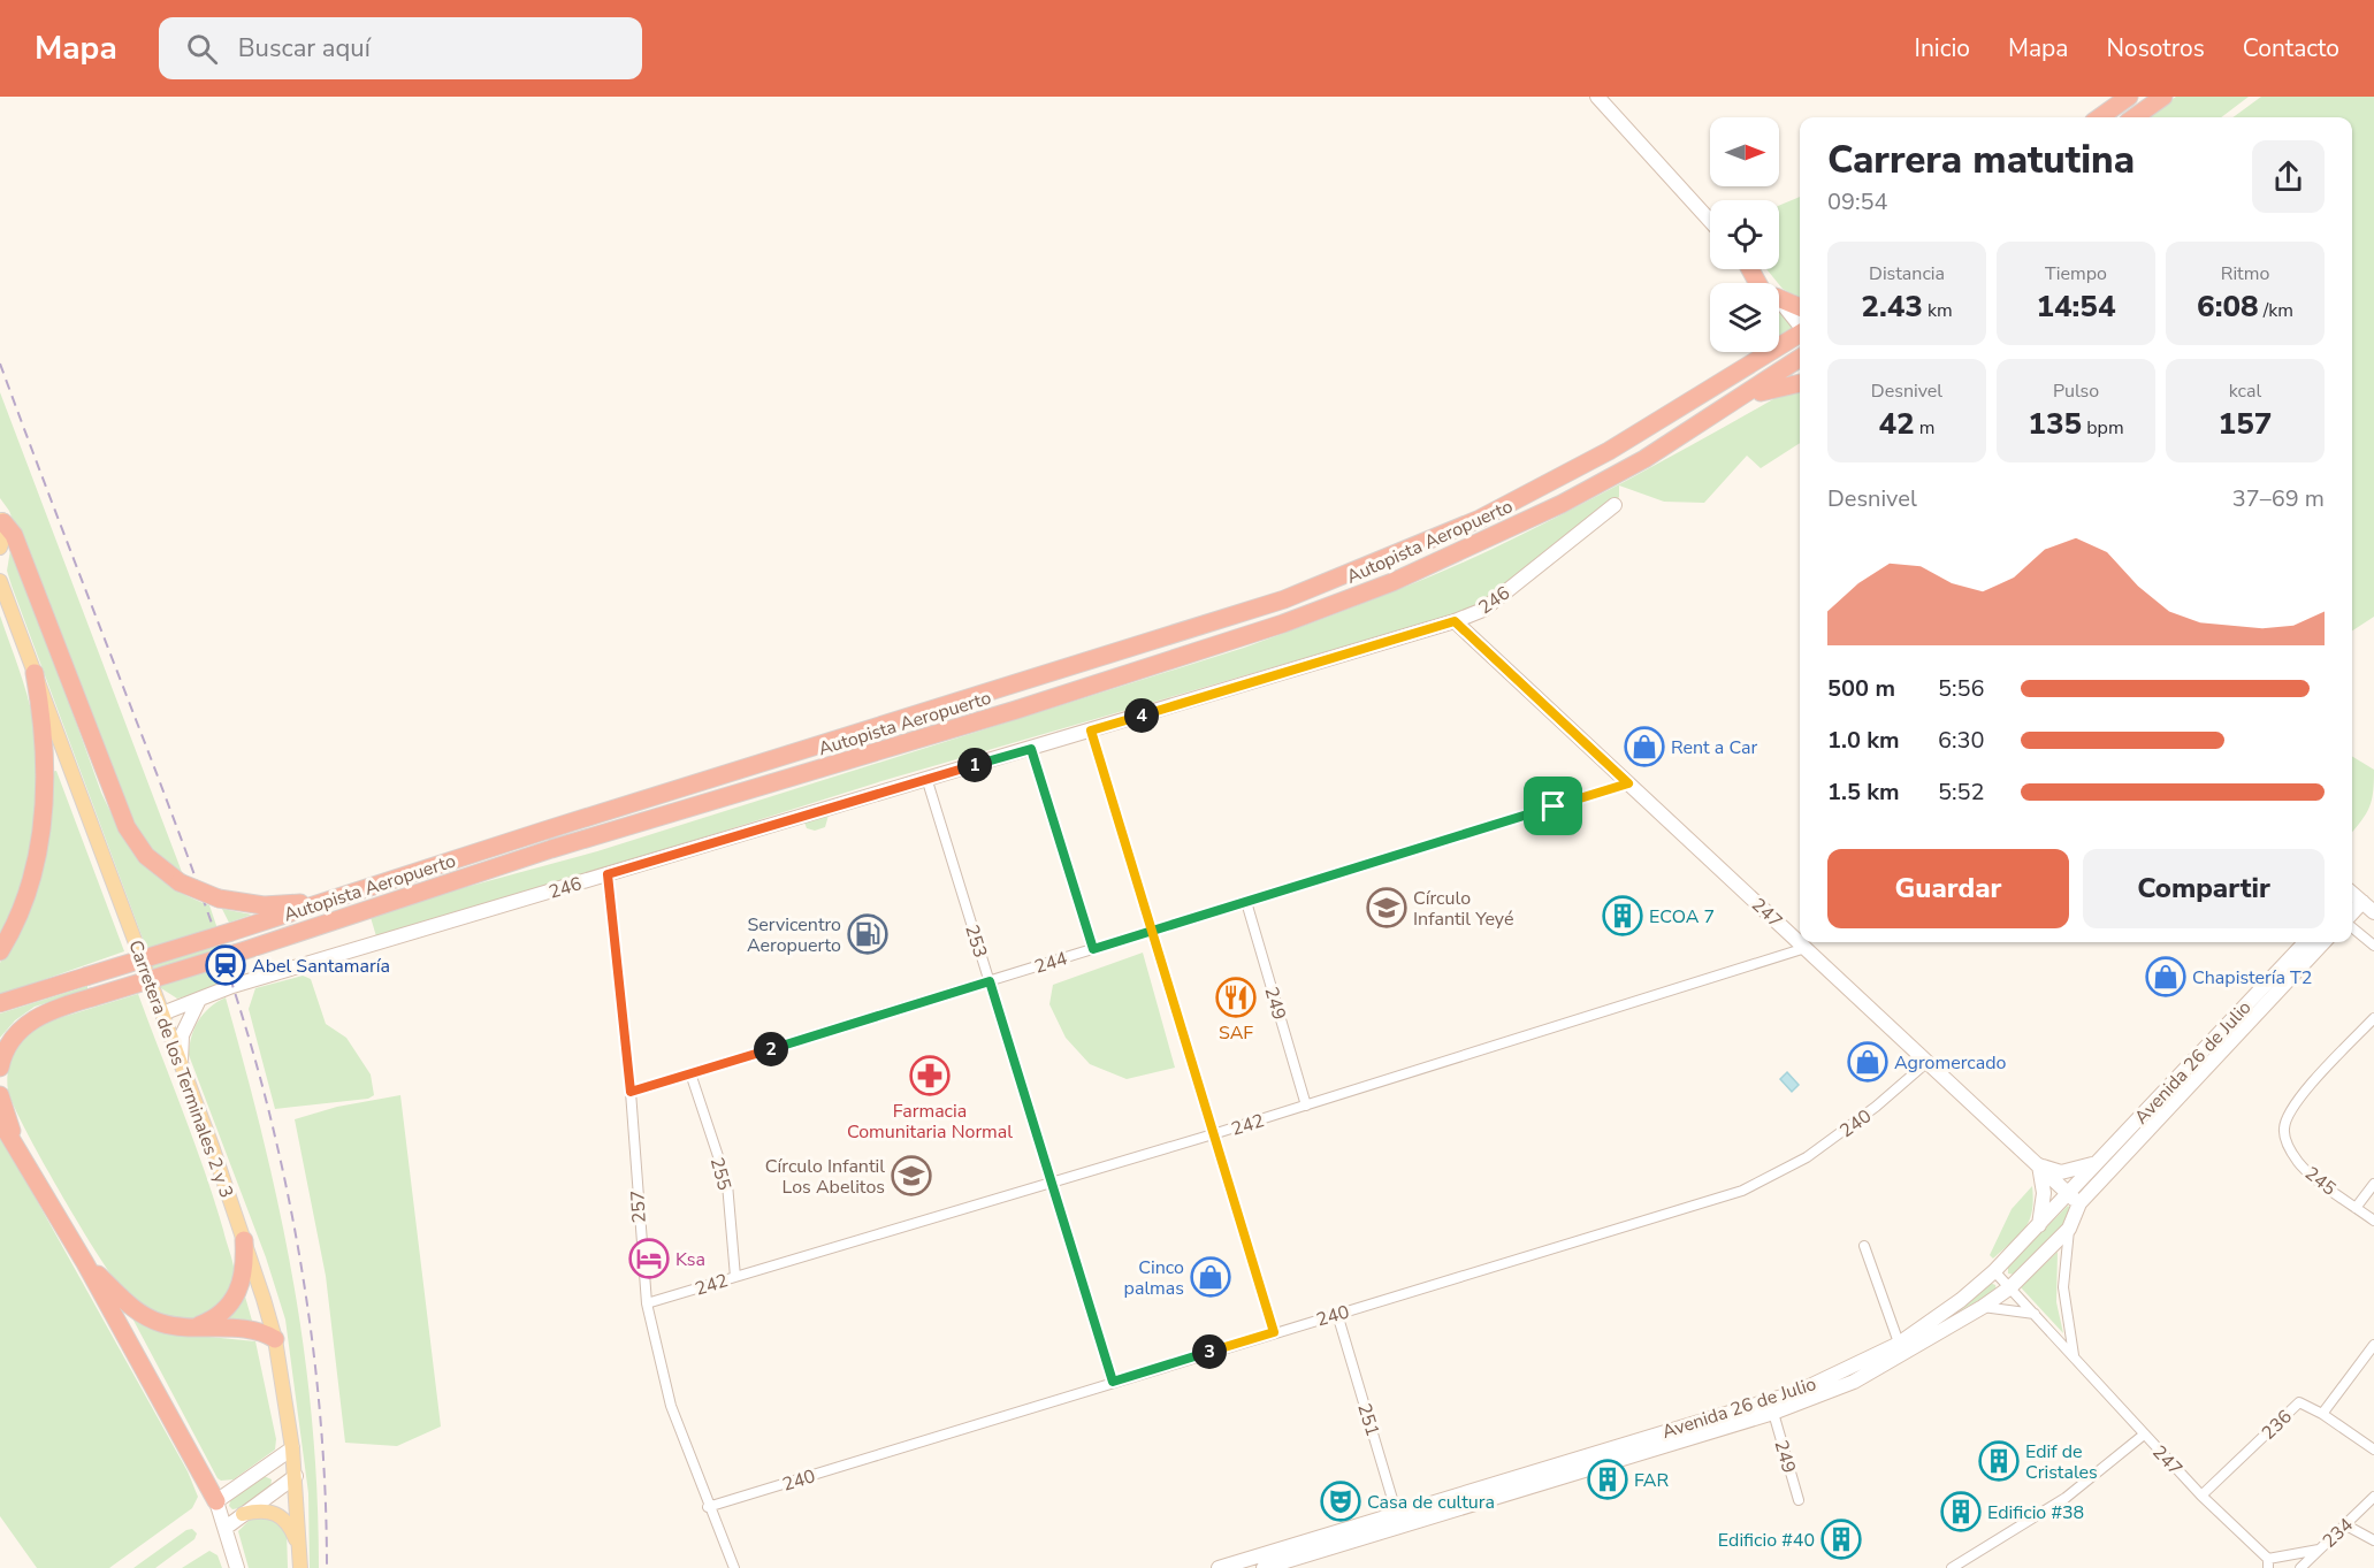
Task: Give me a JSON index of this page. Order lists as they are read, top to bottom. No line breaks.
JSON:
{"streets":{"highway":["Autopista Aeropuerto"],"main road":["Carretera de los Terminales 2 y 3"],"street":["246","247","253","244","249","Avenida 26 de Julio","240","242","255","245","257","251","236","234"]},"crossings":[["246","247"],["246","253"],["246","Carretera de los Terminales 2 y 3"],["246","257"],["247","244"],["247","Avenida 26 de Julio"],["247","240"],["247","242"],["247","236"],["247","234"],["253","244"],["253","240"],["253","242"],["244","249"],["244","255"],["244","257"],["249","Avenida 26 de Julio"],["249","242"],["Avenida 26 de Julio","251"],["240","257"],["240","251"],["242","255"],["242","257"]],"places":{"shop":["Rent a Car","Chapistería T2","Agromercado","Cinco palmas"],"school or university":["Círculo Infantil Yeyé","Círculo Infantil Los Abelitos"],"building":["ECOA 7","Edif de Cristales","FAR","Edificio #38","Edificio #40"],"fuel station":["Servicentro Aeropuerto"],"station":["Abel Santamaría"],"restaurant":["SAF"],"pharmacy":["Farmacia Comunitaria Normal"],"hotel":["Ksa"],"theatre":["Casa de cultura"]},"north":"right","page":{"header":"Mapa","search":"Buscar aquí","nav":["Inicio","Mapa","Nosotros","Contacto"],"heading":["Carrera matutina","09:54"],"stats":[["Distancia","2.43 km"],["Tiempo","14:54"],["Ritmo","6:08 /km"],["Desnivel","42 m"],["Pulso","135 bpm"],["kcal","157"]],"chart":["Desnivel","37–69 m"],"list":[{"name":"500 m","note":"5:56"},{"name":"1.0 km","note":"6:30"},{"name":"1.5 km","note":"5:52"}],"pins":["4","1","2","3"],"buttons":["Guardar","Compartir"]}}
